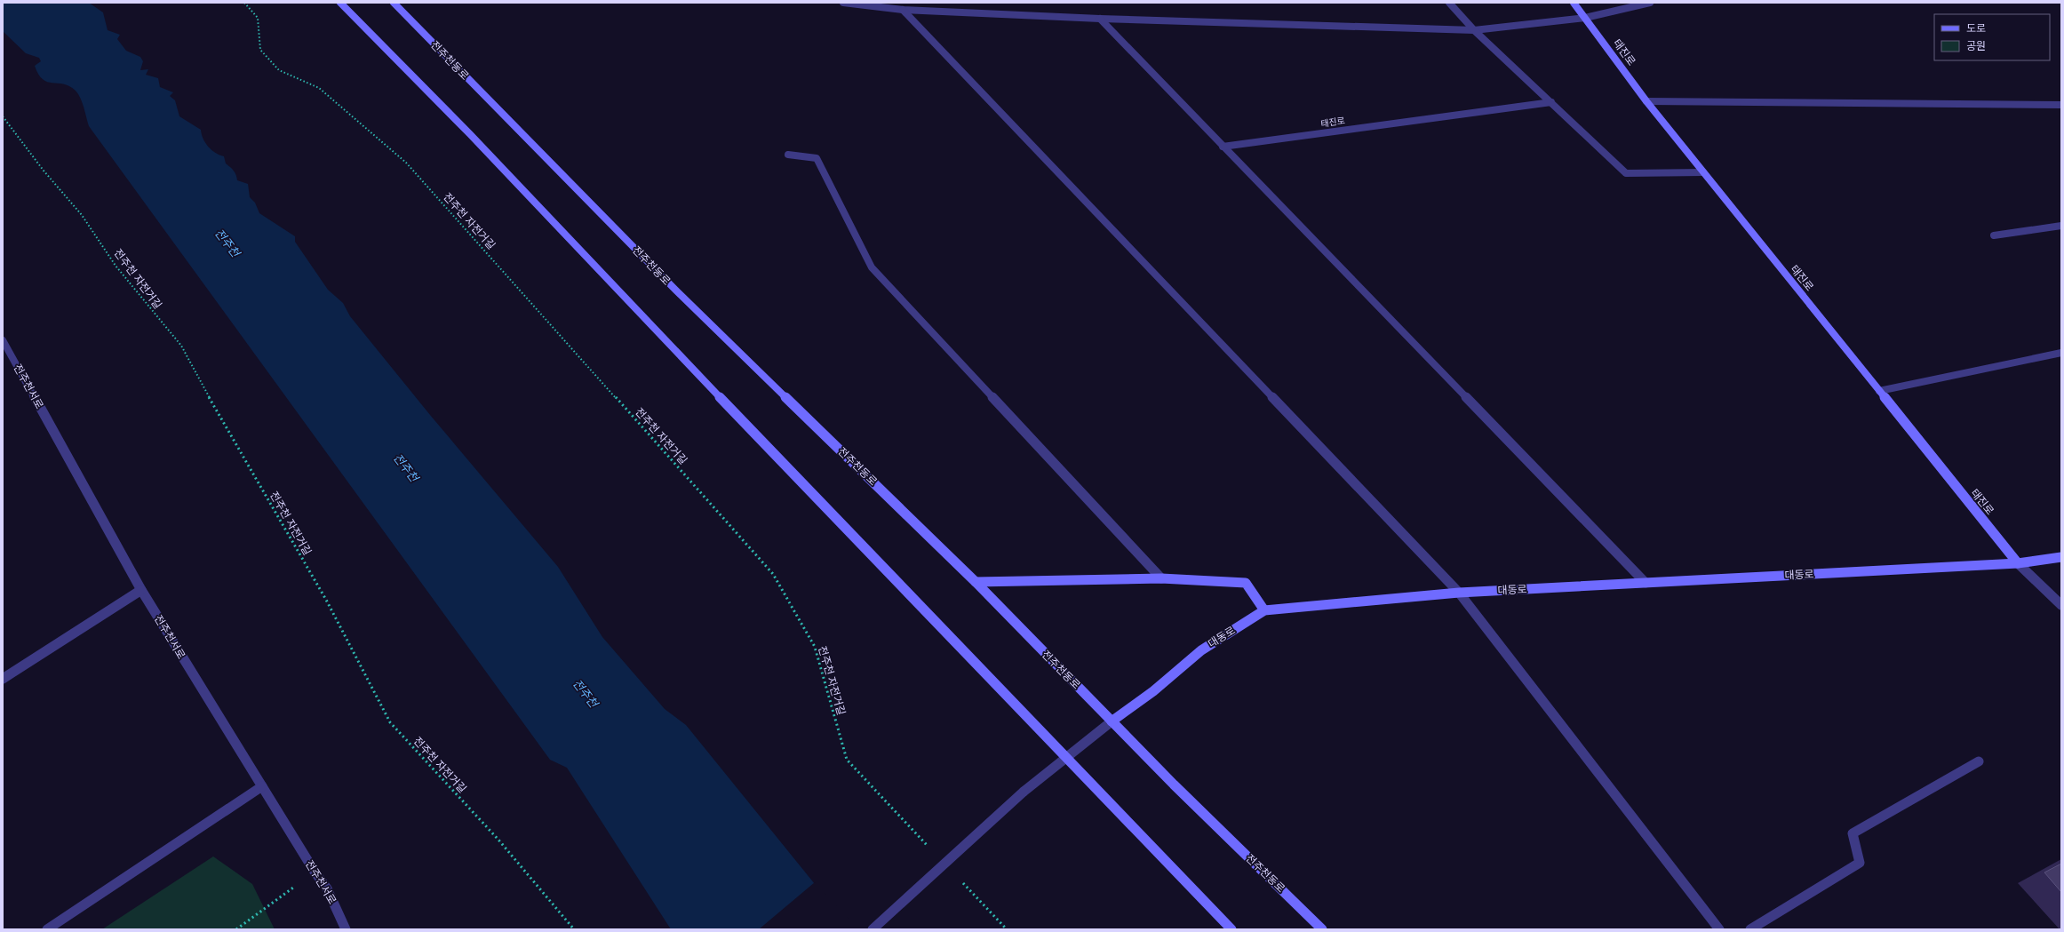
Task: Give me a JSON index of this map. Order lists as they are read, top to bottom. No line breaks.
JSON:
{"streets":{"street":["태진로","전주천동로","전주천서로","대동로"],"path":["전주천 자전거길"]},"crossings":[["태진로","대동로"],["전주천동로","대동로"]],"water":["전주천"],"legend":["도로","공원"]}
